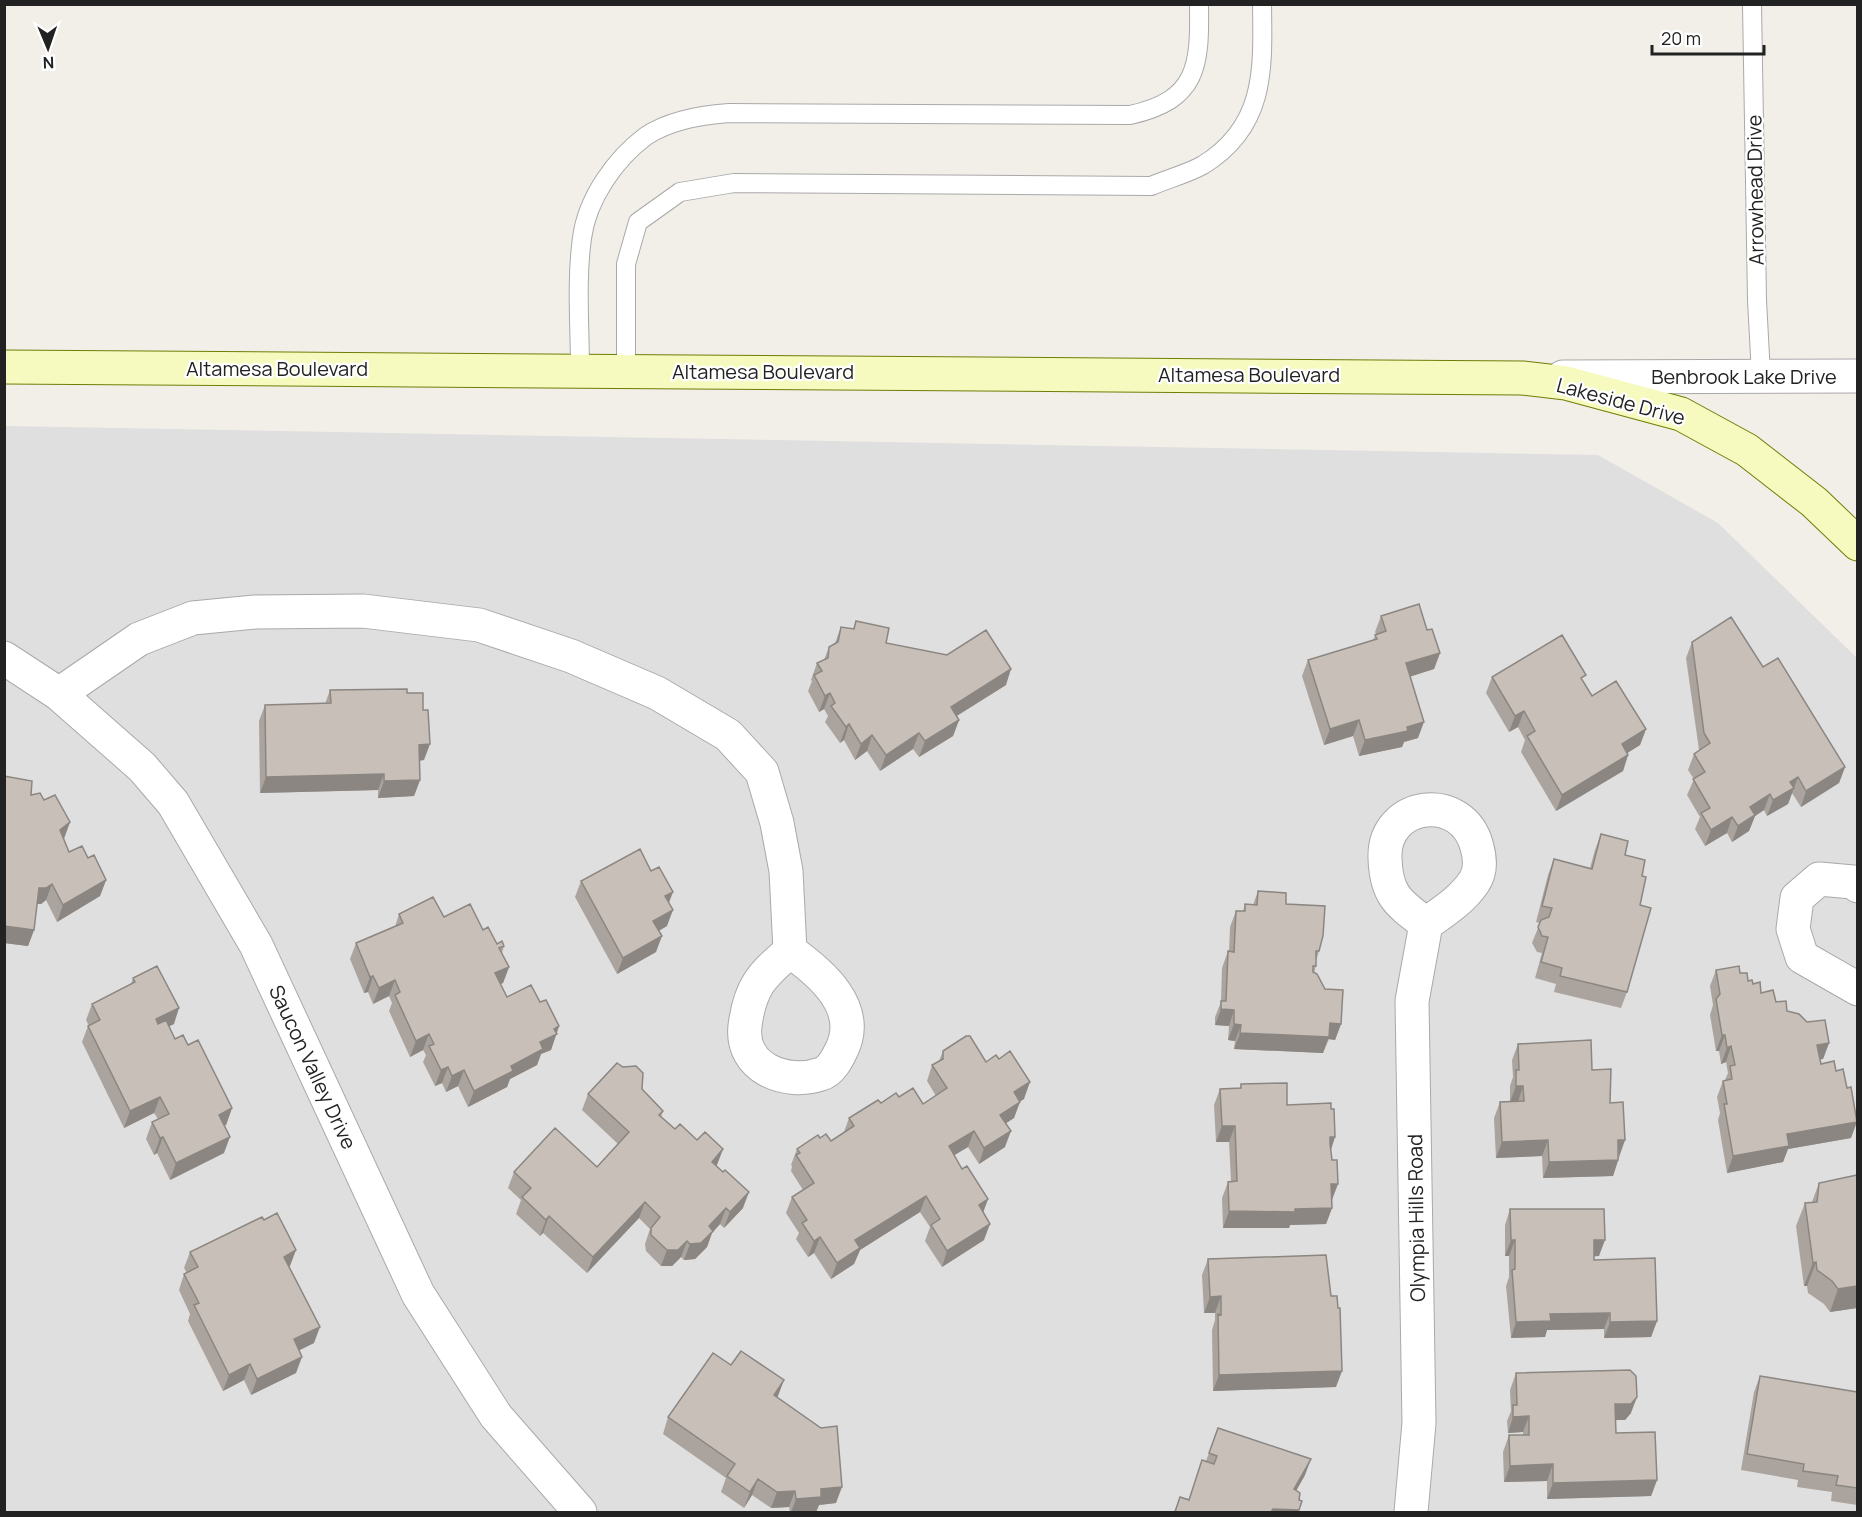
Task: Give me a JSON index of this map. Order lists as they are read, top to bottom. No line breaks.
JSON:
{"streets":{"street":["Altamesa Boulevard","Benbrook Lake Drive","Lakeside Drive","Saucon Valley Drive","Olympia Hills Road"],"lane":["Arrowhead Drive"]},"crossings":[["Arrowhead Drive","Benbrook Lake Drive"],["Altamesa Boulevard","Benbrook Lake Drive"],["Altamesa Boulevard","Lakeside Drive"],["Benbrook Lake Drive","Lakeside Drive"]],"scale_bar":"20 m","north":"bottom"}
